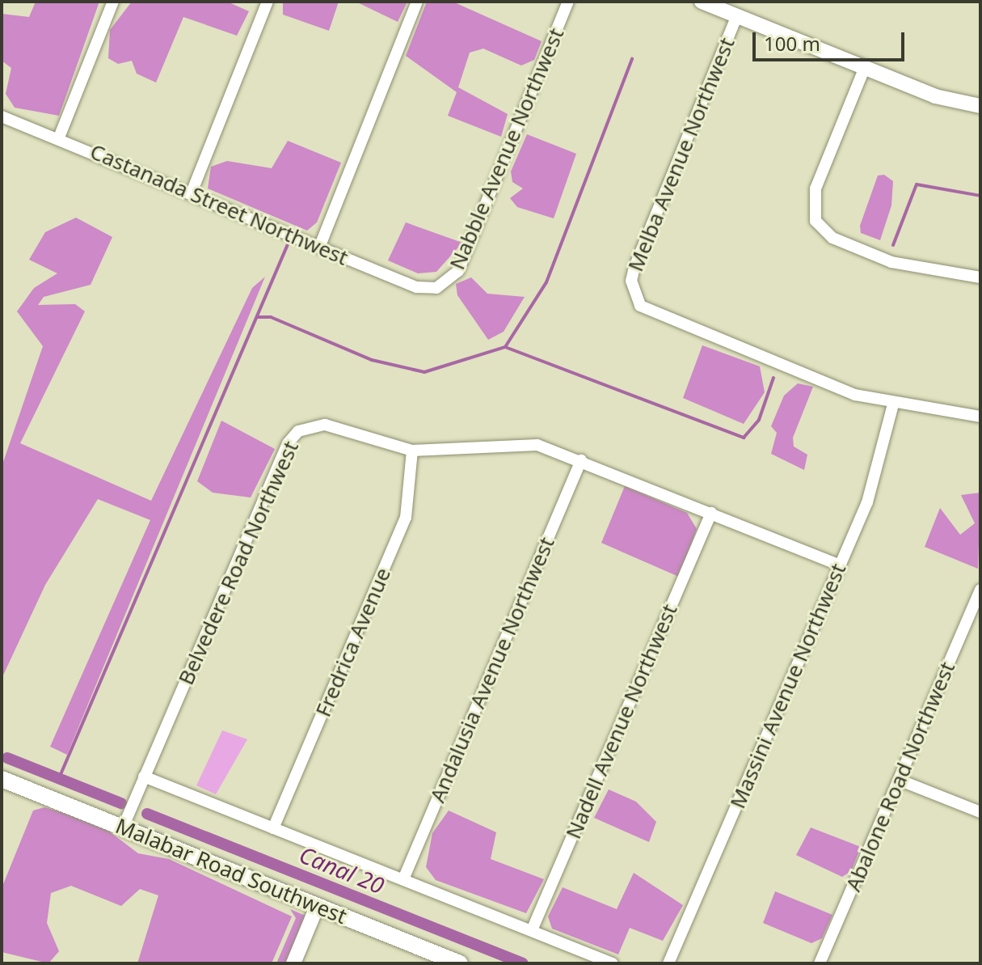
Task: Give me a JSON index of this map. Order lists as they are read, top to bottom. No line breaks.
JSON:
{"streets":{"main road":["Malabar Road Southwest"],"street":["Nabble Avenue Northwest","Melba Avenue Northwest","Castanada Street Northwest","Belvedere Road Northwest","Fredrica Avenue","Andalusia Avenue Northwest","Massini Avenue Northwest","Nadell Avenue Northwest","Abalone Road Northwest"]},"crossings":[["Nabble Avenue Northwest","Castanada Street Northwest"],["Melba Avenue Northwest","Massini Avenue Northwest"],["Belvedere Road Northwest","Fredrica Avenue"],["Belvedere Road Northwest","Andalusia Avenue Northwest"],["Belvedere Road Northwest","Massini Avenue Northwest"],["Belvedere Road Northwest","Nadell Avenue Northwest"],["Belvedere Road Northwest","Malabar Road Southwest"]],"water":["Canal 20"],"scale_bar":"100 m"}
